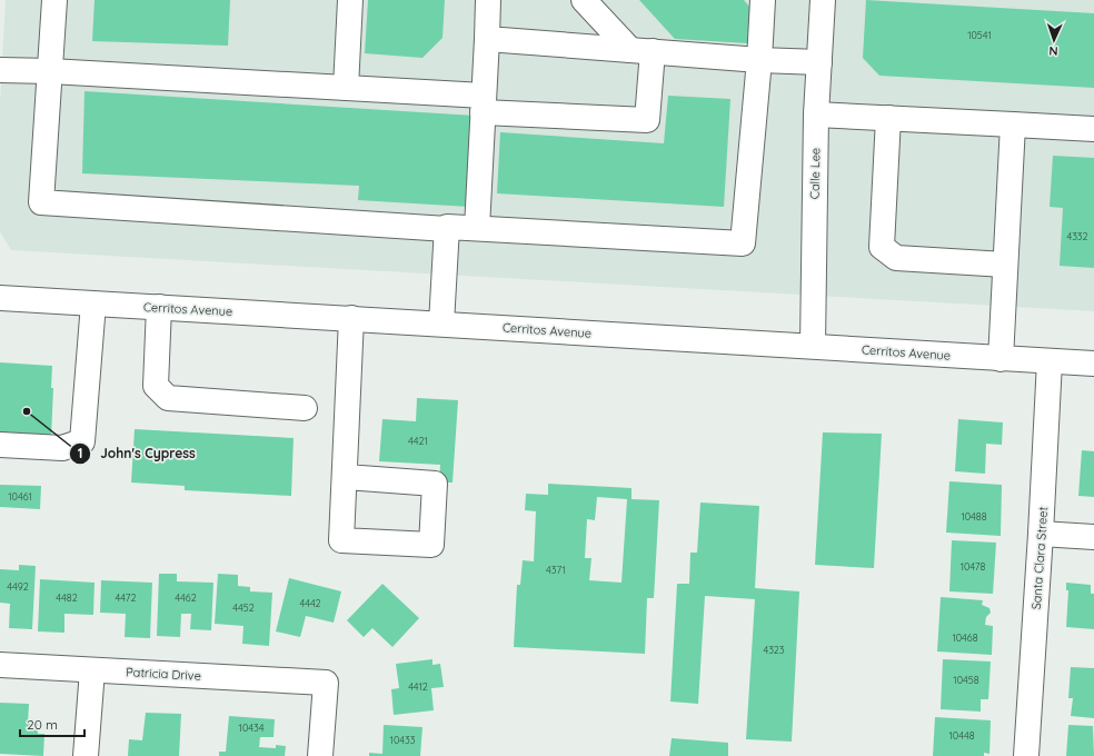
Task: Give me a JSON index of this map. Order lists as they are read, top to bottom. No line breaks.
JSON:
{"streets":{"street":["Calle Lee","Cerritos Avenue","Santa Clara Street","Patricia Drive"]},"crossings":[["Calle Lee","Cerritos Avenue"],["Cerritos Avenue","Santa Clara Street"]],"places":["John's Cypress"],"house_numbers":["10541","4332","4421","10461","10488","10478","4371","4492","4482","4472","4462","4442","4452","10468","4323","10458","4412","10434","10448","10433"],"scale_bar":"20 m","north":"bottom"}
